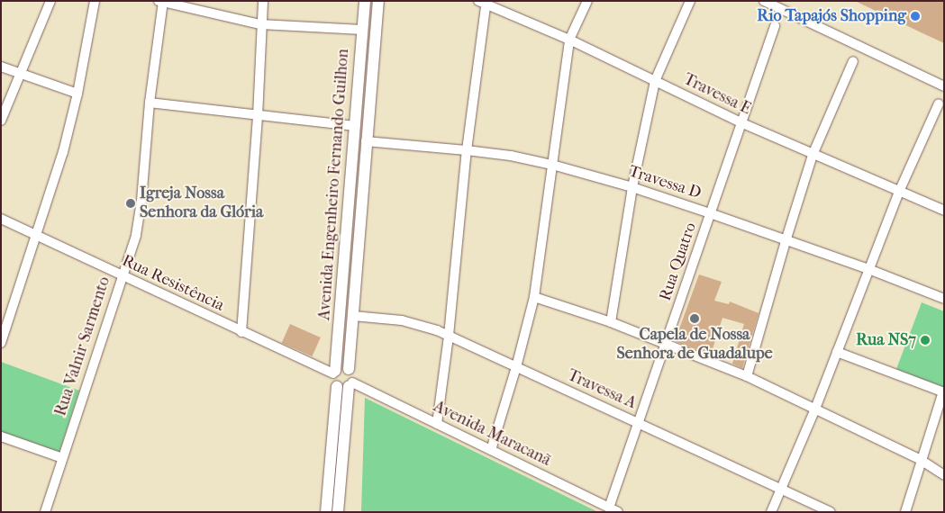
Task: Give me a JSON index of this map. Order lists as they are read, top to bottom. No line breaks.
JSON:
{"streets":{"main road":["Avenida Engenheiro Fernando Guilhon"],"street":["Travessa E","Travessa D","Rua Quatro","Rua Resistência","Rua Valnir Sarmento","Travessa A","Avenida Maracanã"]},"crossings":[["Travessa E","Rua Quatro"],["Travessa D","Avenida Engenheiro Fernando Guilhon"],["Travessa D","Rua Quatro"],["Avenida Engenheiro Fernando Guilhon","Rua Resistência"],["Avenida Engenheiro Fernando Guilhon","Travessa A"],["Avenida Engenheiro Fernando Guilhon","Avenida Maracanã"],["Rua Quatro","Travessa A"],["Rua Quatro","Avenida Maracanã"],["Rua Resistência","Rua Valnir Sarmento"],["Rua Resistência","Avenida Maracanã"]],"places":["Rio Tapajós Shopping","Igreja Nossa Senhora da Glória","Capela de Nossa Senhora de Guadalupe","Rua NS7"]}
